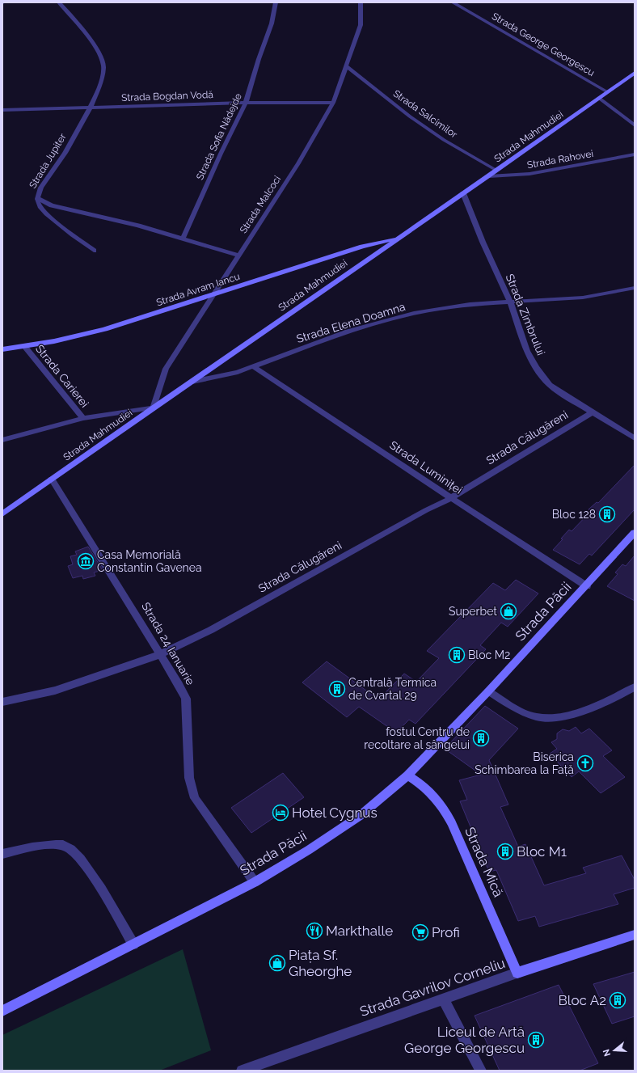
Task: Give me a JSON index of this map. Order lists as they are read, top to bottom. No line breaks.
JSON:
{"streets":{"street":["Strada George Georgescu","Strada Bogdan Vodă","Strada Salcîmilor","Strada Sofia Nădejde","Strada Mahmudiei","Strada Rahovei","Strada Jupiter","Strada Malcoci","Strada Avram Iancu","Strada Zimbrului","Strada Elena Doamna","Strada Carierei","Strada Călugăreni","Strada Luminiței","Strada Păcii","Strada 24 Ianuarie","Strada Mică","Strada Gavrilov Corneliu"]},"crossings":[["Strada George Georgescu","Strada Mahmudiei"],["Strada Bogdan Vodă","Strada Sofia Nădejde"],["Strada Bogdan Vodă","Strada Jupiter"],["Strada Bogdan Vodă","Strada Malcoci"],["Strada Salcîmilor","Strada Mahmudiei"],["Strada Salcîmilor","Strada Malcoci"],["Strada Sofia Nădejde","Strada Jupiter"],["Strada Mahmudiei","Strada Rahovei"],["Strada Mahmudiei","Strada Malcoci"],["Strada Mahmudiei","Strada Avram Iancu"],["Strada Mahmudiei","Strada Zimbrului"],["Strada Mahmudiei","Strada Elena Doamna"],["Strada Mahmudiei","Strada 24 Ianuarie"],["Strada Jupiter","Strada Malcoci"],["Strada Malcoci","Strada Avram Iancu"],["Strada Avram Iancu","Strada Carierei"],["Strada Zimbrului","Strada Elena Doamna"],["Strada Zimbrului","Strada Călugăreni"],["Strada Elena Doamna","Strada Luminiței"],["Strada Călugăreni","Strada Luminiței"],["Strada Călugăreni","Strada 24 Ianuarie"],["Strada Luminiței","Strada Păcii"],["Strada Păcii","Strada 24 Ianuarie"],["Strada Păcii","Strada Mică"],["Strada Mică","Strada Gavrilov Corneliu"]],"places":{"building":["Bloc 128","Bloc M2","Centrală Termica de Cvartal 29","fostul Centru de recoltare al sângelui","Bloc M1","Bloc A2","Liceul de Artă George Georgescu"],"museum":["Casa Memorială Constantin Gavenea"],"shop":["Superbet","Piața Sf. Gheorghe"],"church":["Biserica Schimbarea la Față"],"hotel":["Hotel Cygnus"],"restaurant":["Markthalle"],"supermarket":["Profi"]},"north":"left"}
